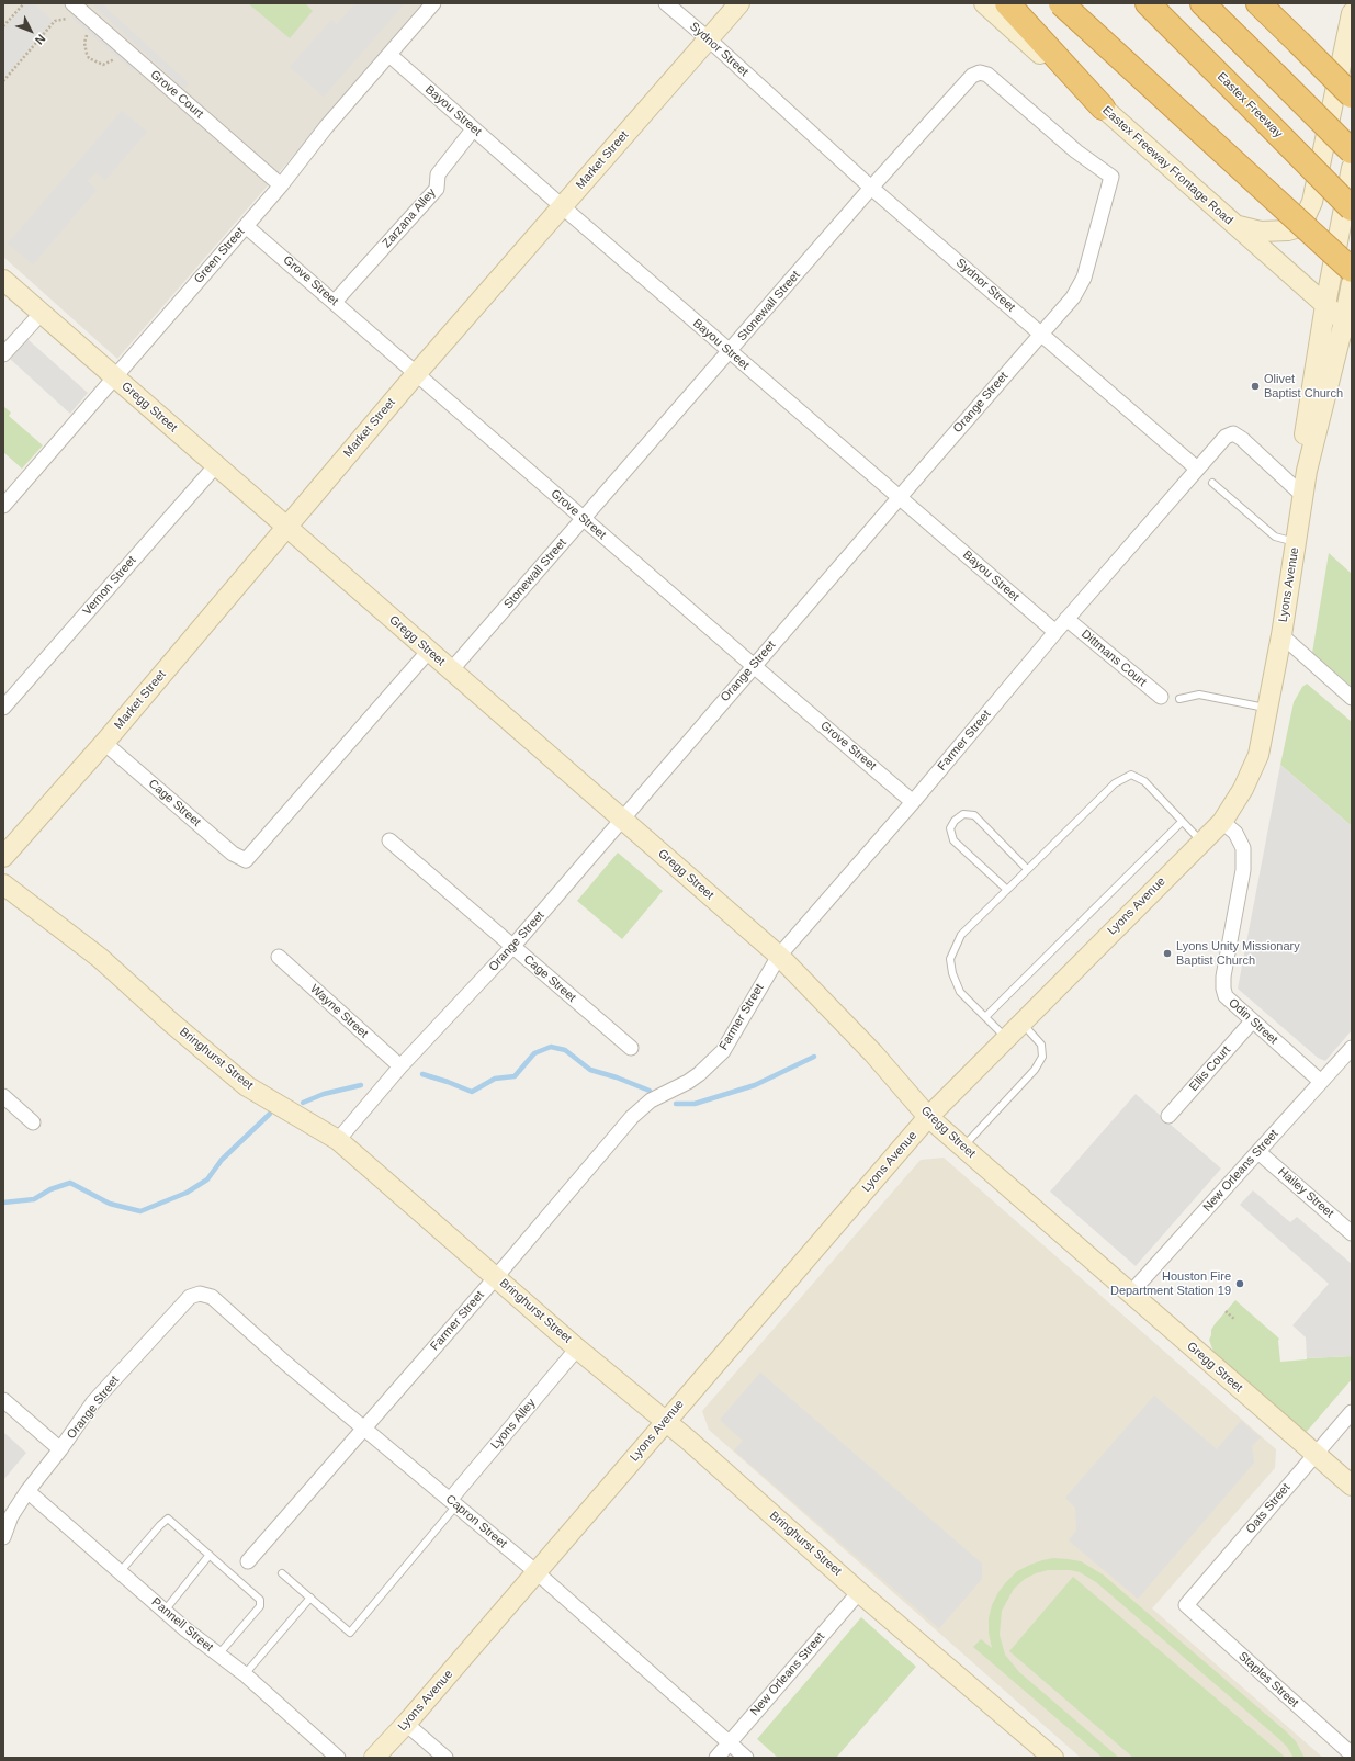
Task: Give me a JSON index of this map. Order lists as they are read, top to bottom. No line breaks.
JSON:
{"streets":{"highway":["Eastex Freeway"],"street":["Sydnor Street","Grove Court","Bayou Street","Market Street","Eastex Freeway Frontage Road","Zarzana Alley","Green Street","Grove Street","Stonewall Street","Orange Street","Gregg Street","Lyons Avenue","Vernon Street","Dittmans Court","Farmer Street","Cage Street","Wayne Street","Odin Street","Bringhurst Street","Ellis Court","New Orleans Street","Hailey Street","Lyons Alley","Oats Street","Capron Street","Pannell Street","Staples Street"]},"crossings":[["Sydnor Street","Market Street"],["Sydnor Street","Stonewall Street"],["Sydnor Street","Orange Street"],["Sydnor Street","Farmer Street"],["Grove Court","Green Street"],["Bayou Street","Market Street"],["Bayou Street","Zarzana Alley"],["Bayou Street","Green Street"],["Bayou Street","Stonewall Street"],["Bayou Street","Orange Street"],["Bayou Street","Farmer Street"],["Market Street","Grove Street"],["Market Street","Gregg Street"],["Market Street","Cage Street"],["Eastex Freeway Frontage Road","Lyons Avenue"],["Zarzana Alley","Grove Street"],["Green Street","Grove Street"],["Green Street","Gregg Street"],["Grove Street","Stonewall Street"],["Grove Street","Orange Street"],["Grove Street","Farmer Street"],["Stonewall Street","Orange Street"],["Stonewall Street","Gregg Street"],["Orange Street","Gregg Street"],["Orange Street","Cage Street"],["Orange Street","Wayne Street"],["Orange Street","Bringhurst Street"],["Orange Street","Capron Street"],["Orange Street","Pannell Street"],["Gregg Street","Lyons Avenue"],["Gregg Street","Vernon Street"],["Gregg Street","Farmer Street"],["Gregg Street","Cage Street"],["Gregg Street","New Orleans Street"],["Gregg Street","Oats Street"],["Lyons Avenue","Odin Street"],["Lyons Avenue","Bringhurst Street"],["Lyons Avenue","Capron Street"],["Dittmans Court","Farmer Street"],["Farmer Street","Bringhurst Street"],["Farmer Street","Capron Street"],["Odin Street","Ellis Court"],["Odin Street","New Orleans Street"],["Bringhurst Street","New Orleans Street"],["Bringhurst Street","Lyons Alley"],["New Orleans Street","Hailey Street"],["New Orleans Street","Capron Street"],["Lyons Alley","Capron Street"],["Oats Street","Staples Street"]],"places":["Olivet Baptist Church","Lyons Unity Missionary Baptist Church","Houston Fire Department Station 19"],"north":"bottom right"}
